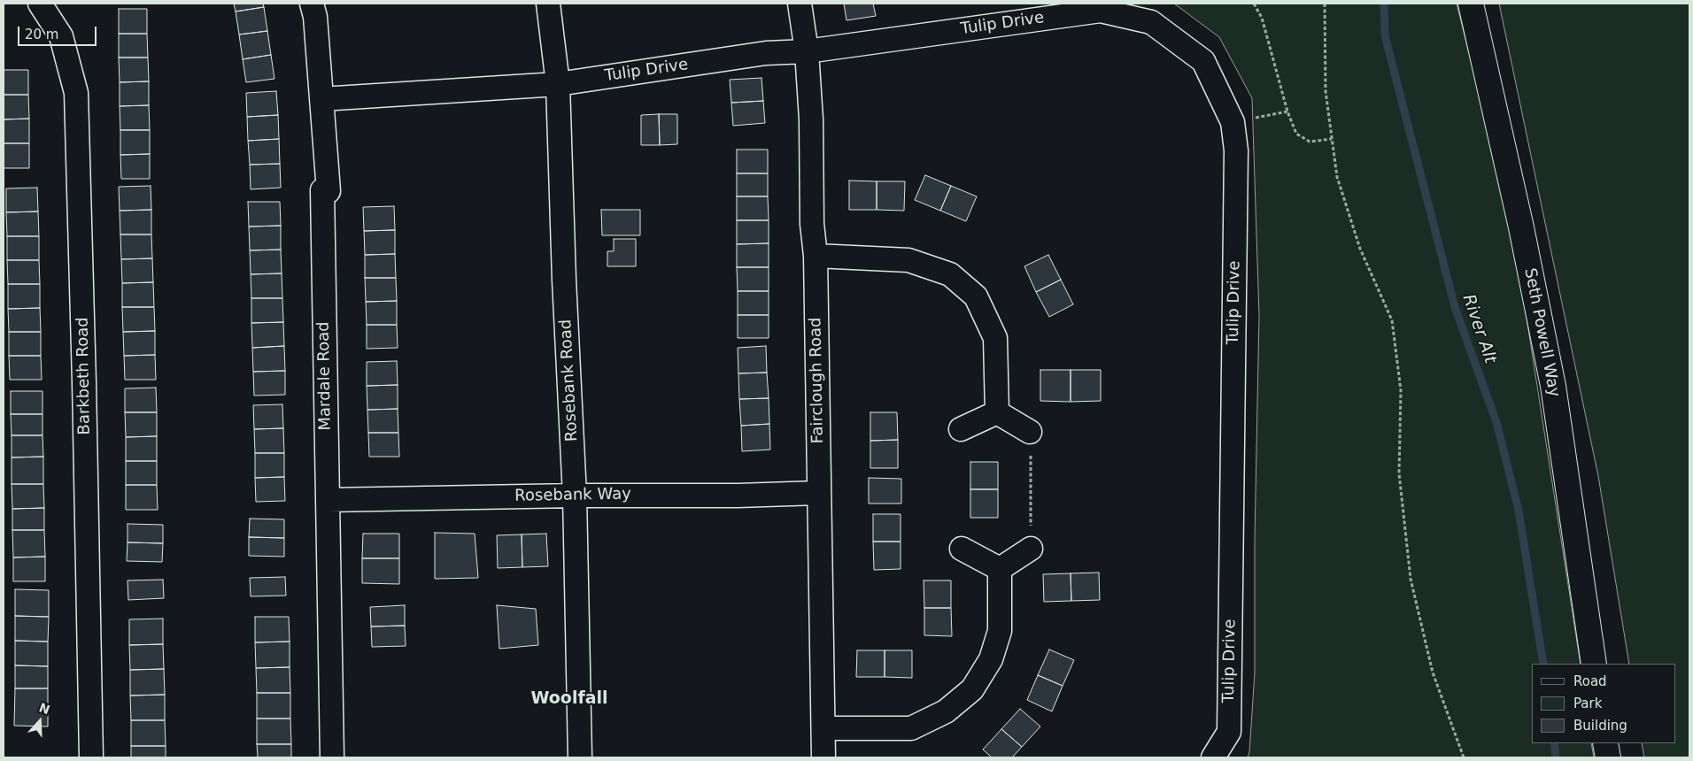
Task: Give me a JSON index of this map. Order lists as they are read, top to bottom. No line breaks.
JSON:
{"streets":{"main road":["Seth Powell Way"],"street":["Tulip Drive","Barkbeth Road","Mardale Road","Rosebank Road","Fairclough Road","Rosebank Way"]},"crossings":[["Tulip Drive","Mardale Road"],["Tulip Drive","Rosebank Road"],["Tulip Drive","Fairclough Road"],["Mardale Road","Rosebank Way"],["Rosebank Road","Rosebank Way"],["Fairclough Road","Rosebank Way"]],"districts":["Woolfall"],"water":["River Alt"],"legend":["Road","Park","Building"],"scale_bar":"20 m","north":"top"}
